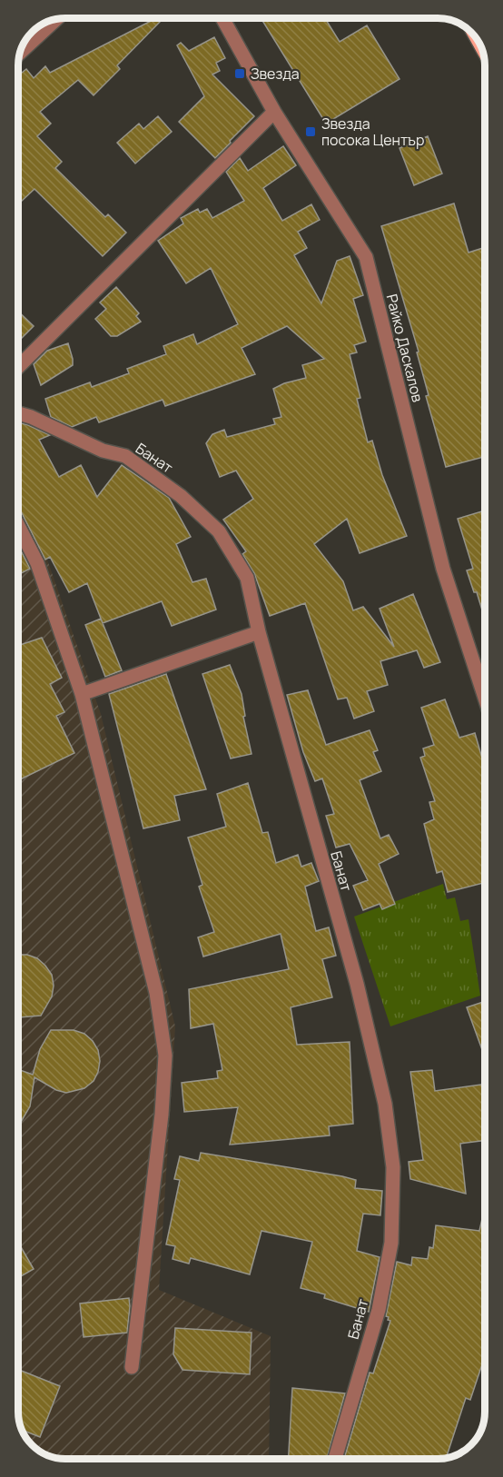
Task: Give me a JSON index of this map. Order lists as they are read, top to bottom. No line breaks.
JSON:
{"streets":{"street":["Райко Даскалов","Банат"]},"places":{"transit":["Звезда","Звезда посока Център"]}}
